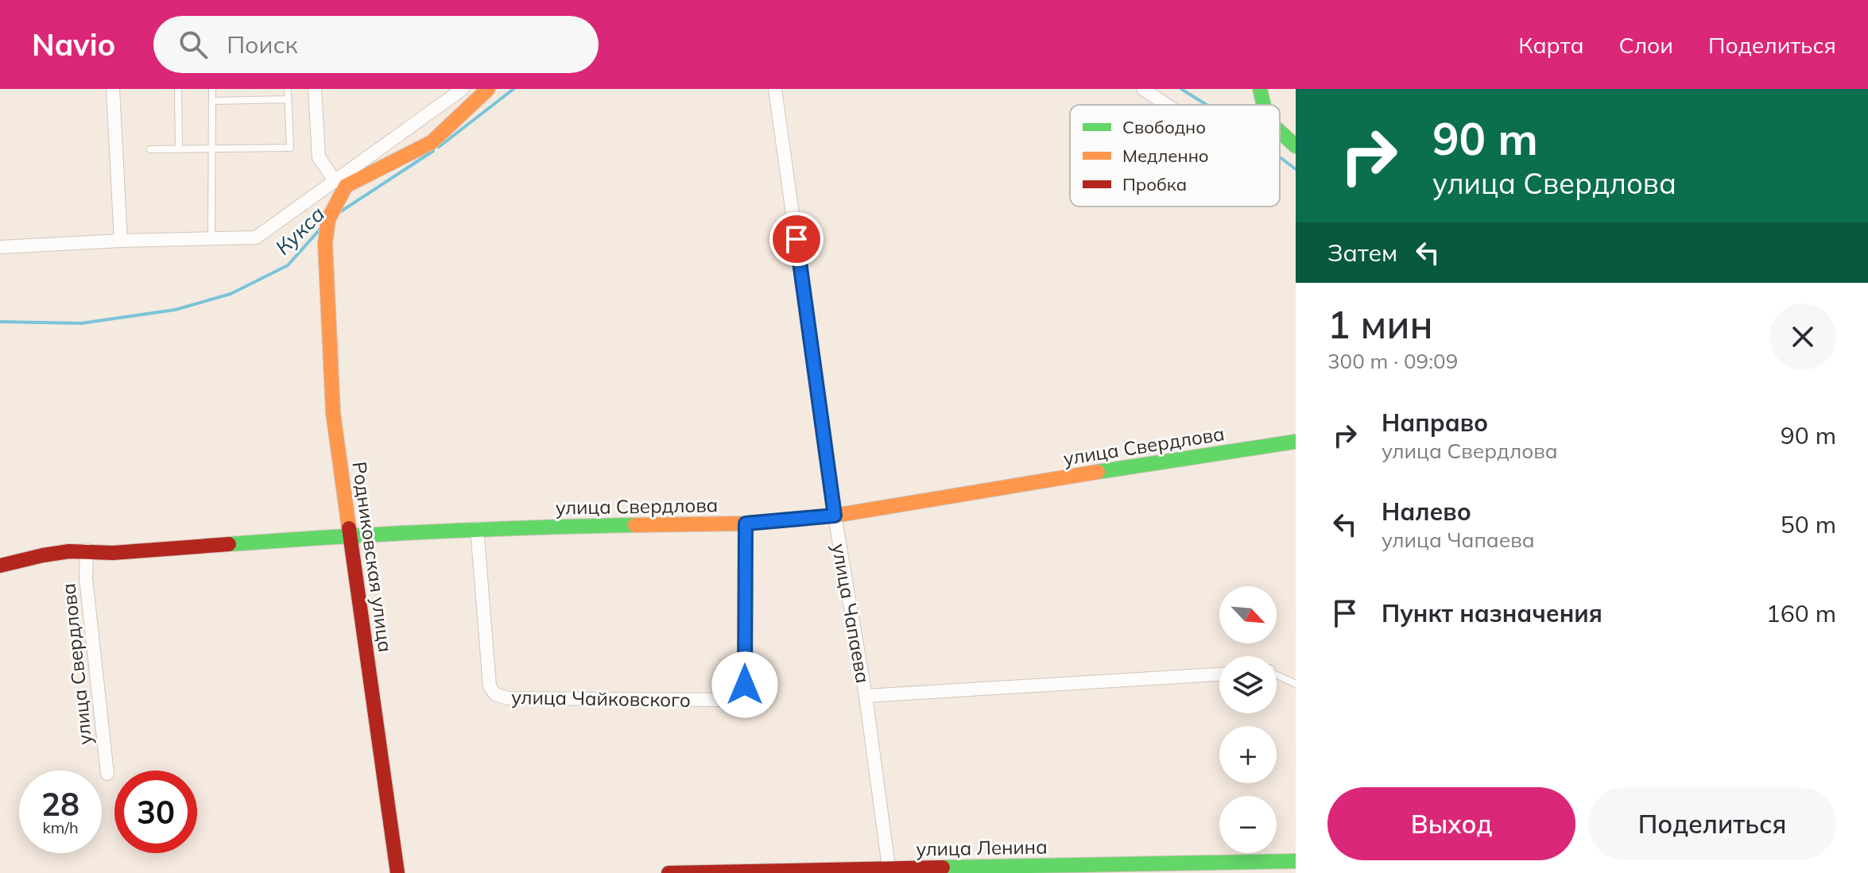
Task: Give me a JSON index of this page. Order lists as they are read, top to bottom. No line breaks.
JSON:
{"streets":{"street":["улица Свердлова","Родниковская улица","улица Чапаева","улица Чайковского","улица Ленина"]},"crossings":[["улица Свердлова","Родниковская улица"],["улица Свердлова","улица Чапаева"],["улица Свердлова","улица Чайковского"],["улица Чапаева","улица Ленина"]],"water":["Кукса"],"legend":["Свободно","Медленно","Пробка"],"north":"bottom right","page":{"header":"Navio","search":"Поиск","nav":["Карта","Слои","Поделиться"],"turn":["90 m","улица Свердлова"],"then":"Затем","heading":["1 мин","300 m · 09:09"],"list":[{"name":"Направо","note":"улица Свердлова","value":"90 m"},{"name":"Налево","note":"улица Чапаева","value":"50 m"},{"name":"Пункт назначения","value":"160 m"}],"map_buttons":["+","−"],"speed":"28 km/h","limit":"30","buttons":["Выход","Поделиться"]}}
